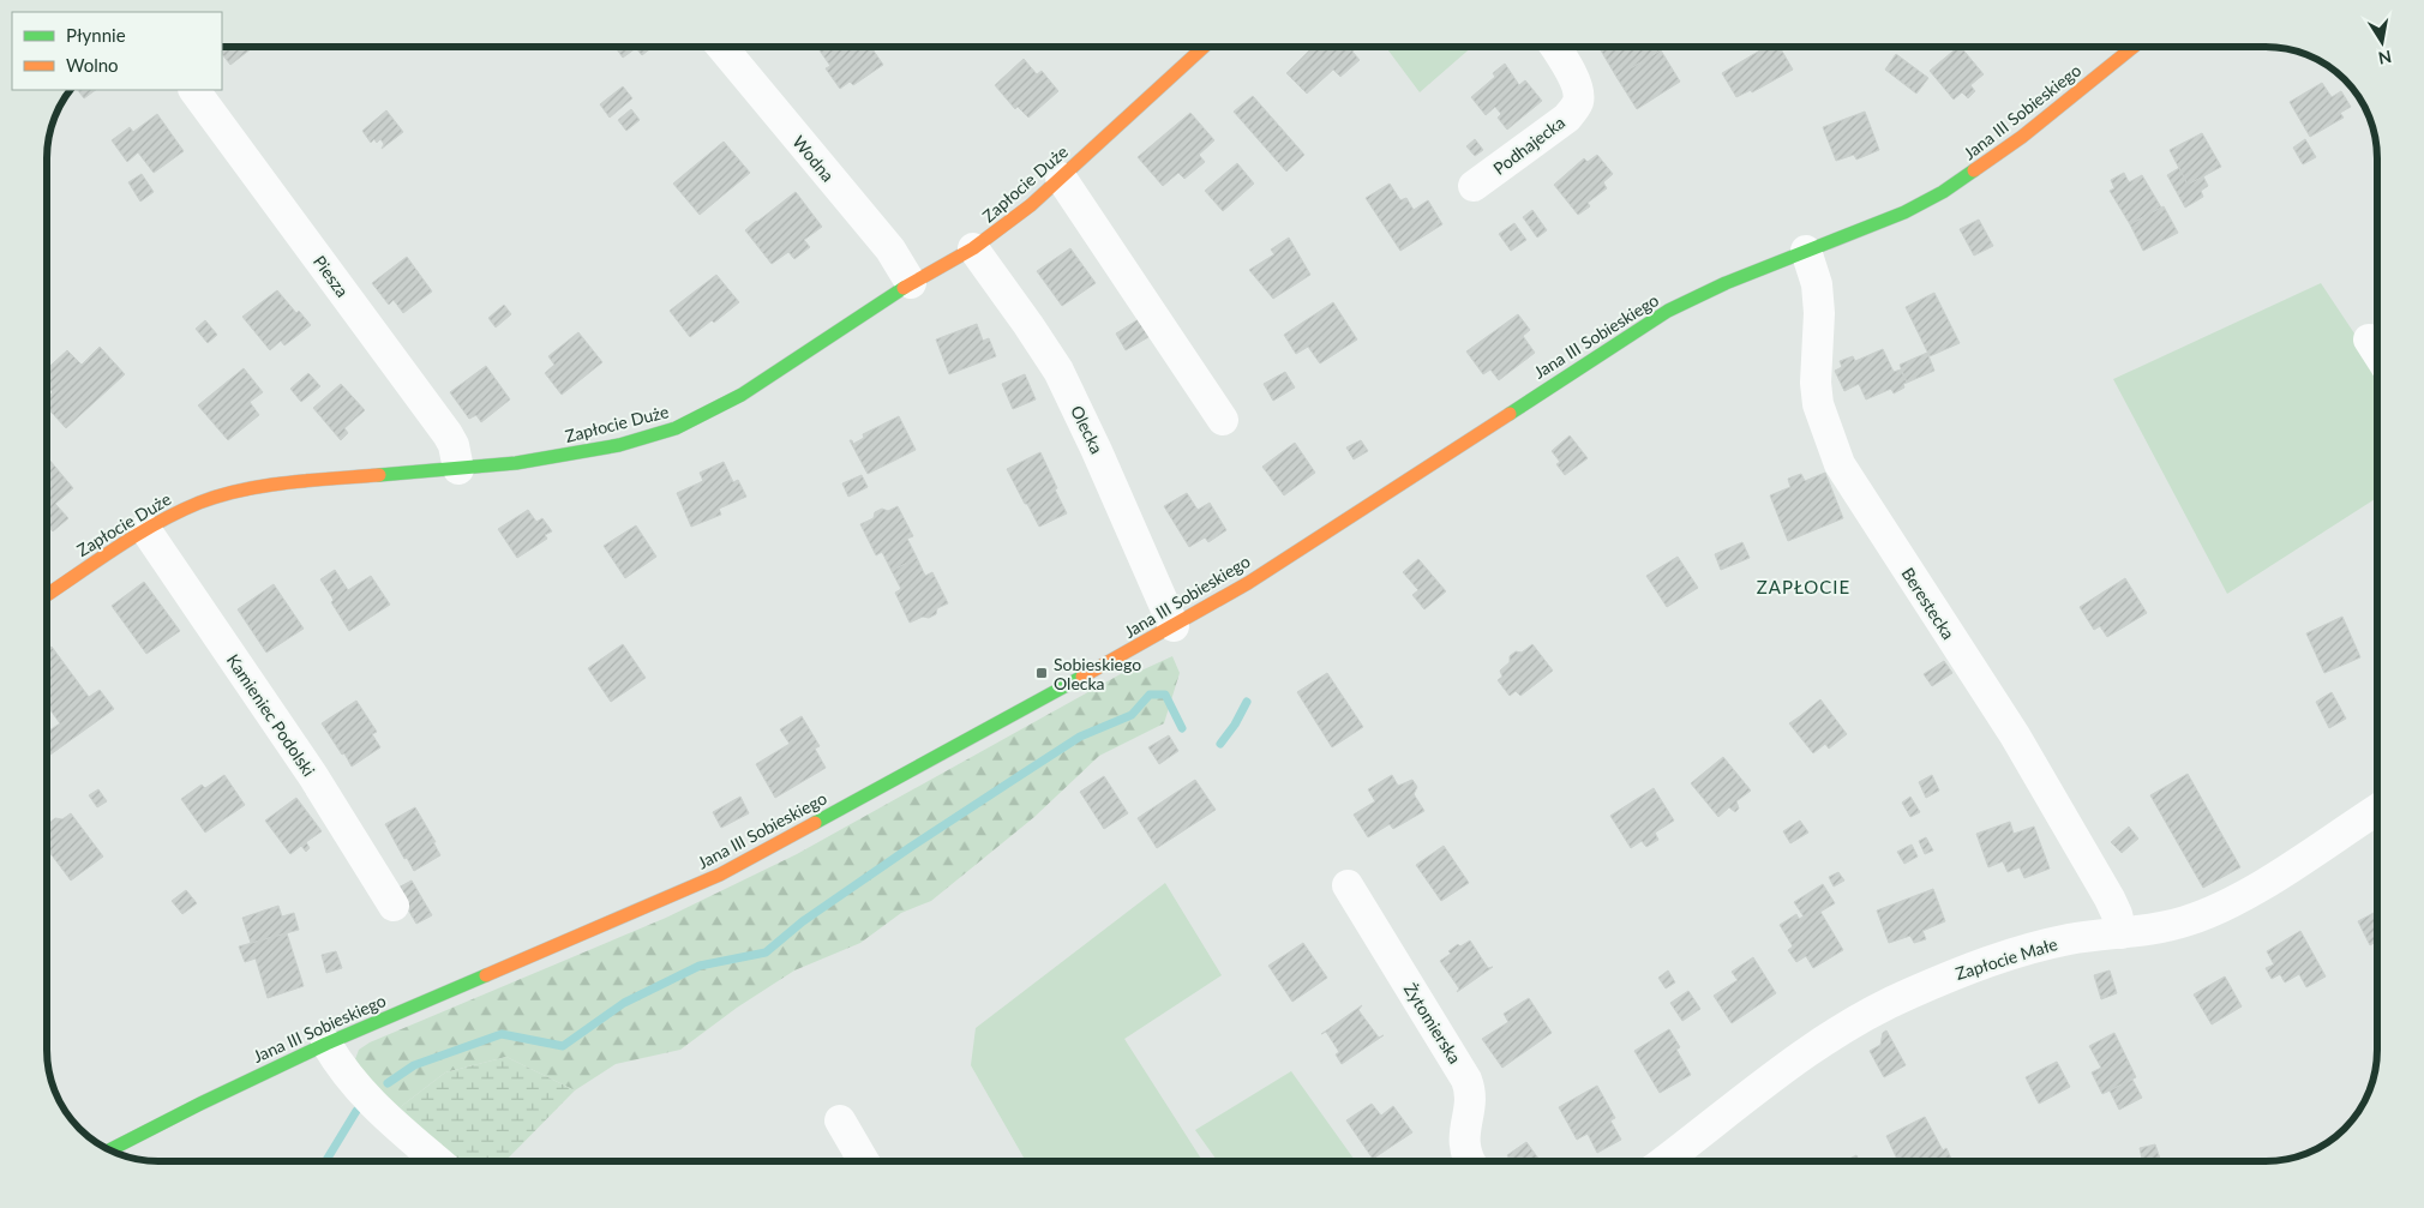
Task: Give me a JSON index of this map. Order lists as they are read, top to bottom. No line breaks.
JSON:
{"streets":{"street":["Jana III Sobieskiego","Podhajecka","Wodna","Zapłocie Duże","Piesza","Olecka","Berestecka","Kamieniec Podolski","Zapłocie Małe","Żytomierska"]},"crossings":[["Jana III Sobieskiego","Olecka"],["Jana III Sobieskiego","Berestecka"],["Wodna","Zapłocie Duże"],["Zapłocie Duże","Piesza"],["Zapłocie Duże","Olecka"],["Zapłocie Duże","Kamieniec Podolski"],["Berestecka","Zapłocie Małe"]],"districts":["ZAPŁOCIE"],"places":{"transit":["Sobieskiego Olecka"]},"legend":["Płynnie","Wolno"],"north":"bottom"}
